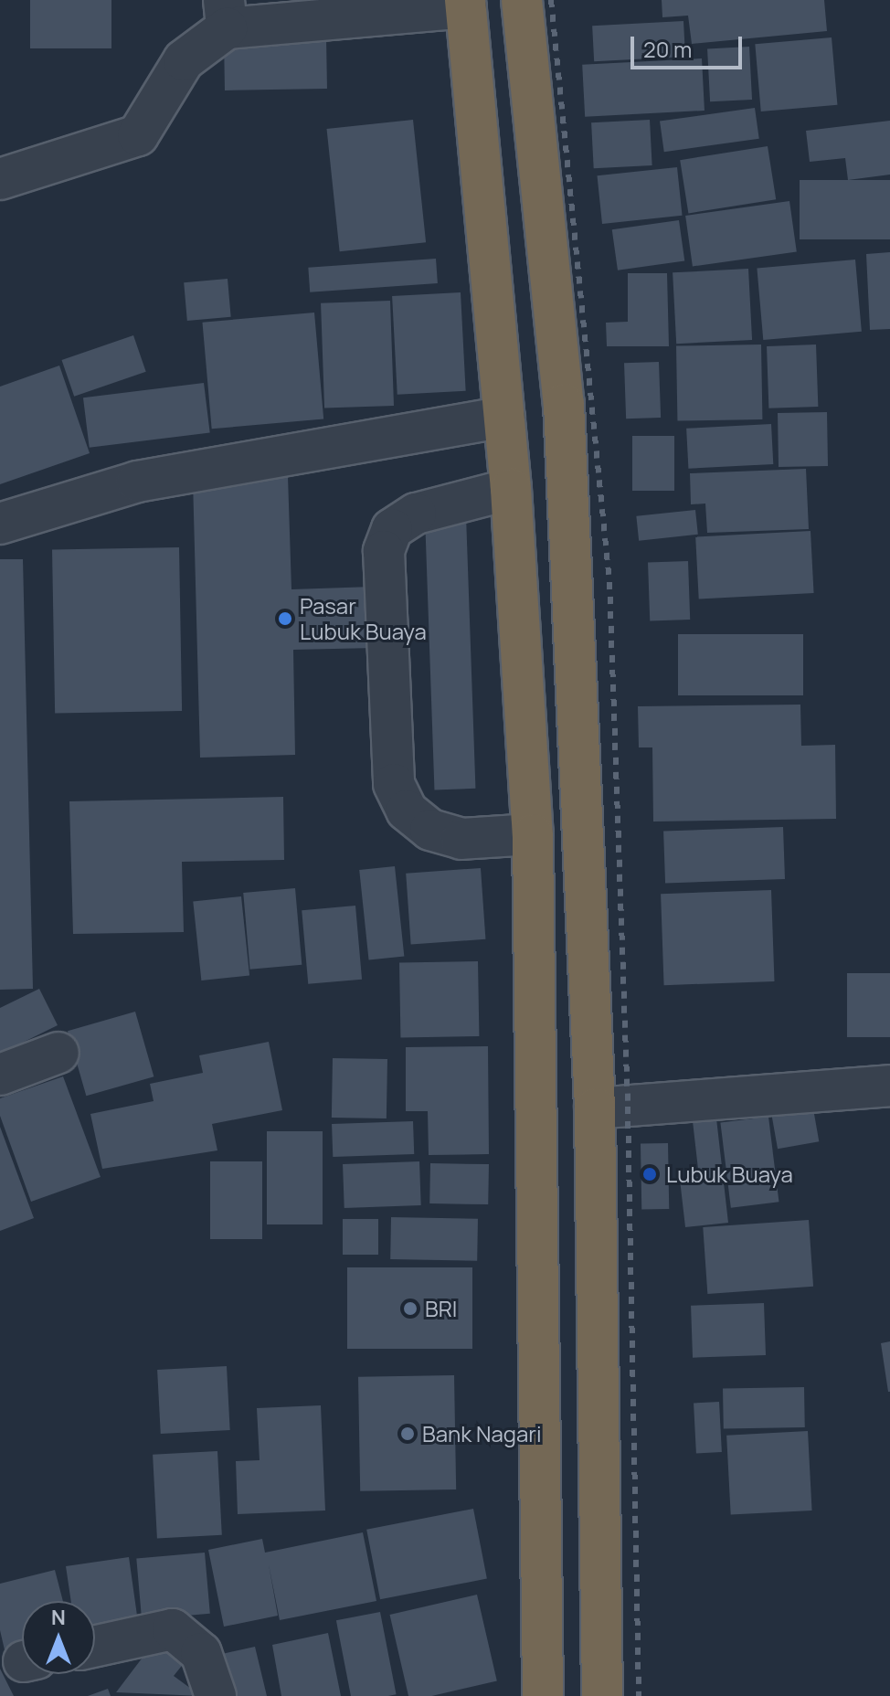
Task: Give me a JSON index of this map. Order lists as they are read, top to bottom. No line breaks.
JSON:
{"places":["Pasar Lubuk Buaya","Lubuk Buaya","BRI","Bank Nagari"],"scale_bar":"20 m","north":"top"}
